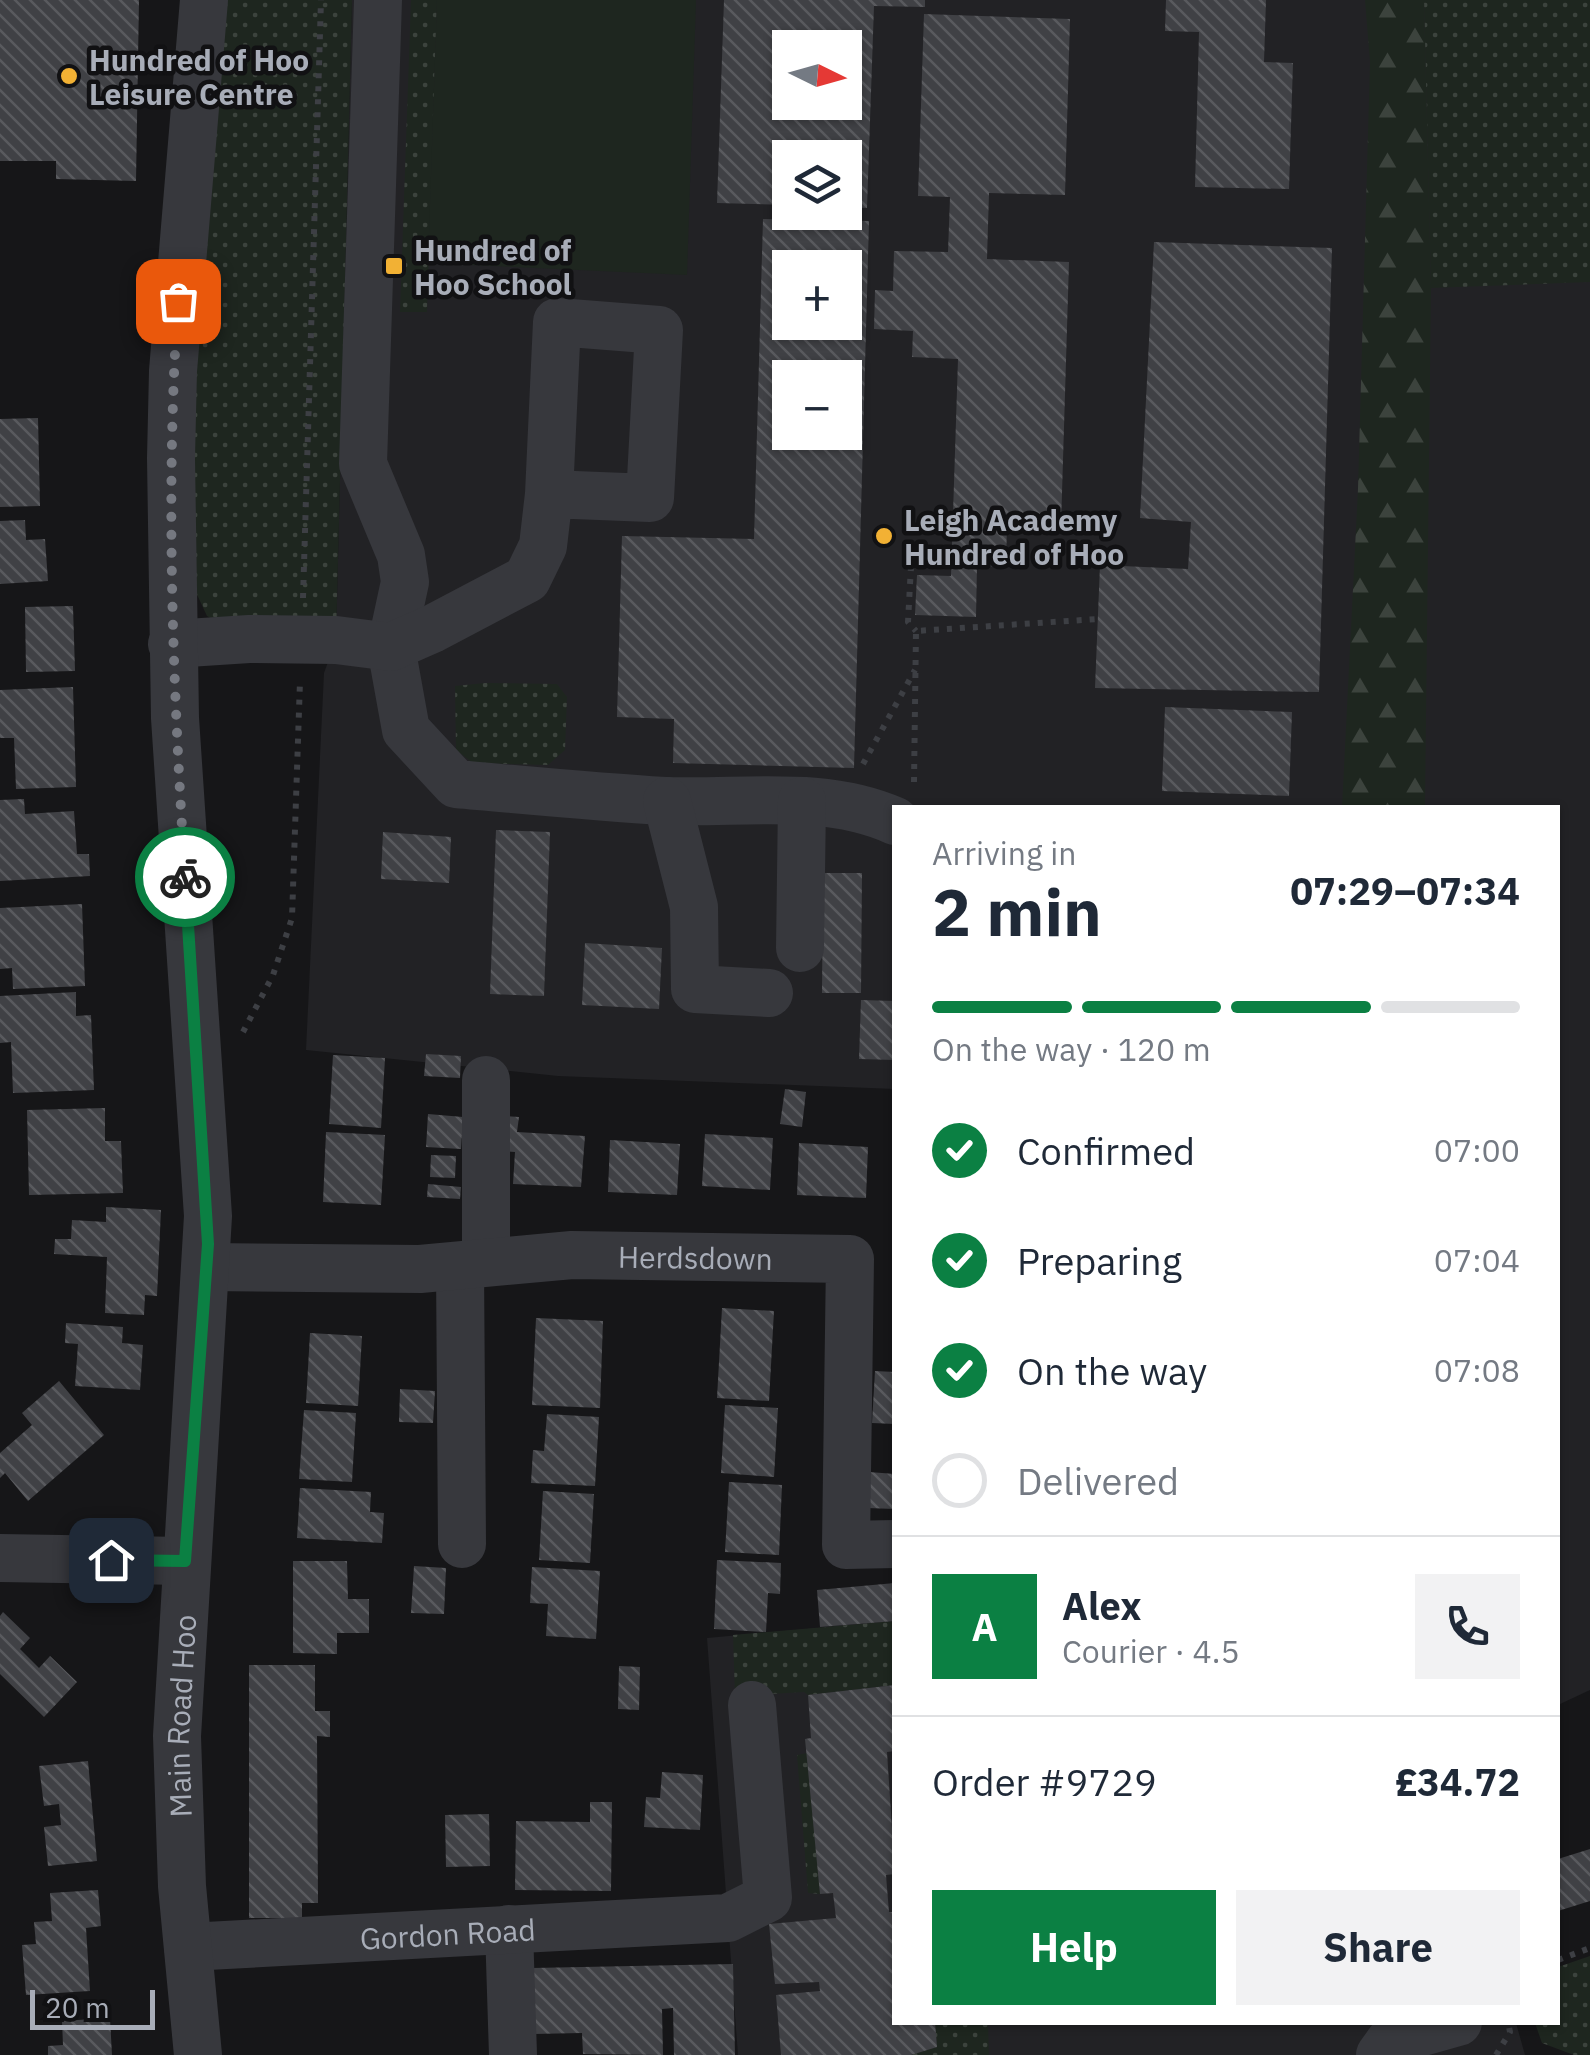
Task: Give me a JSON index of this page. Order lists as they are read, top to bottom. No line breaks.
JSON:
{"streets":{"street":["Herdsdown","Main Road Hoo","Gordon Road"]},"crossings":[["Herdsdown","Main Road Hoo"],["Main Road Hoo","Gordon Road"]],"places":{"other":["Hundred of Hoo Leisure Centre","Leigh Academy Hundred of Hoo"],"transit":["Hundred of Hoo School"]},"scale_bar":"20 m","north":"right","page":{"map_buttons":["+","−"],"heading":["2 min","Arriving in","07:29–07:34"],"panel":["Alex","Courier · 4.5","Order #9729","£34.72"],"bar":"On the way · 120 m","list":[["Confirmed","07:00"],["Preparing","07:04"],["On the way","07:08"],"Delivered"],"round":"A","buttons":["Help","Share"],"scale":"20 m"}}
